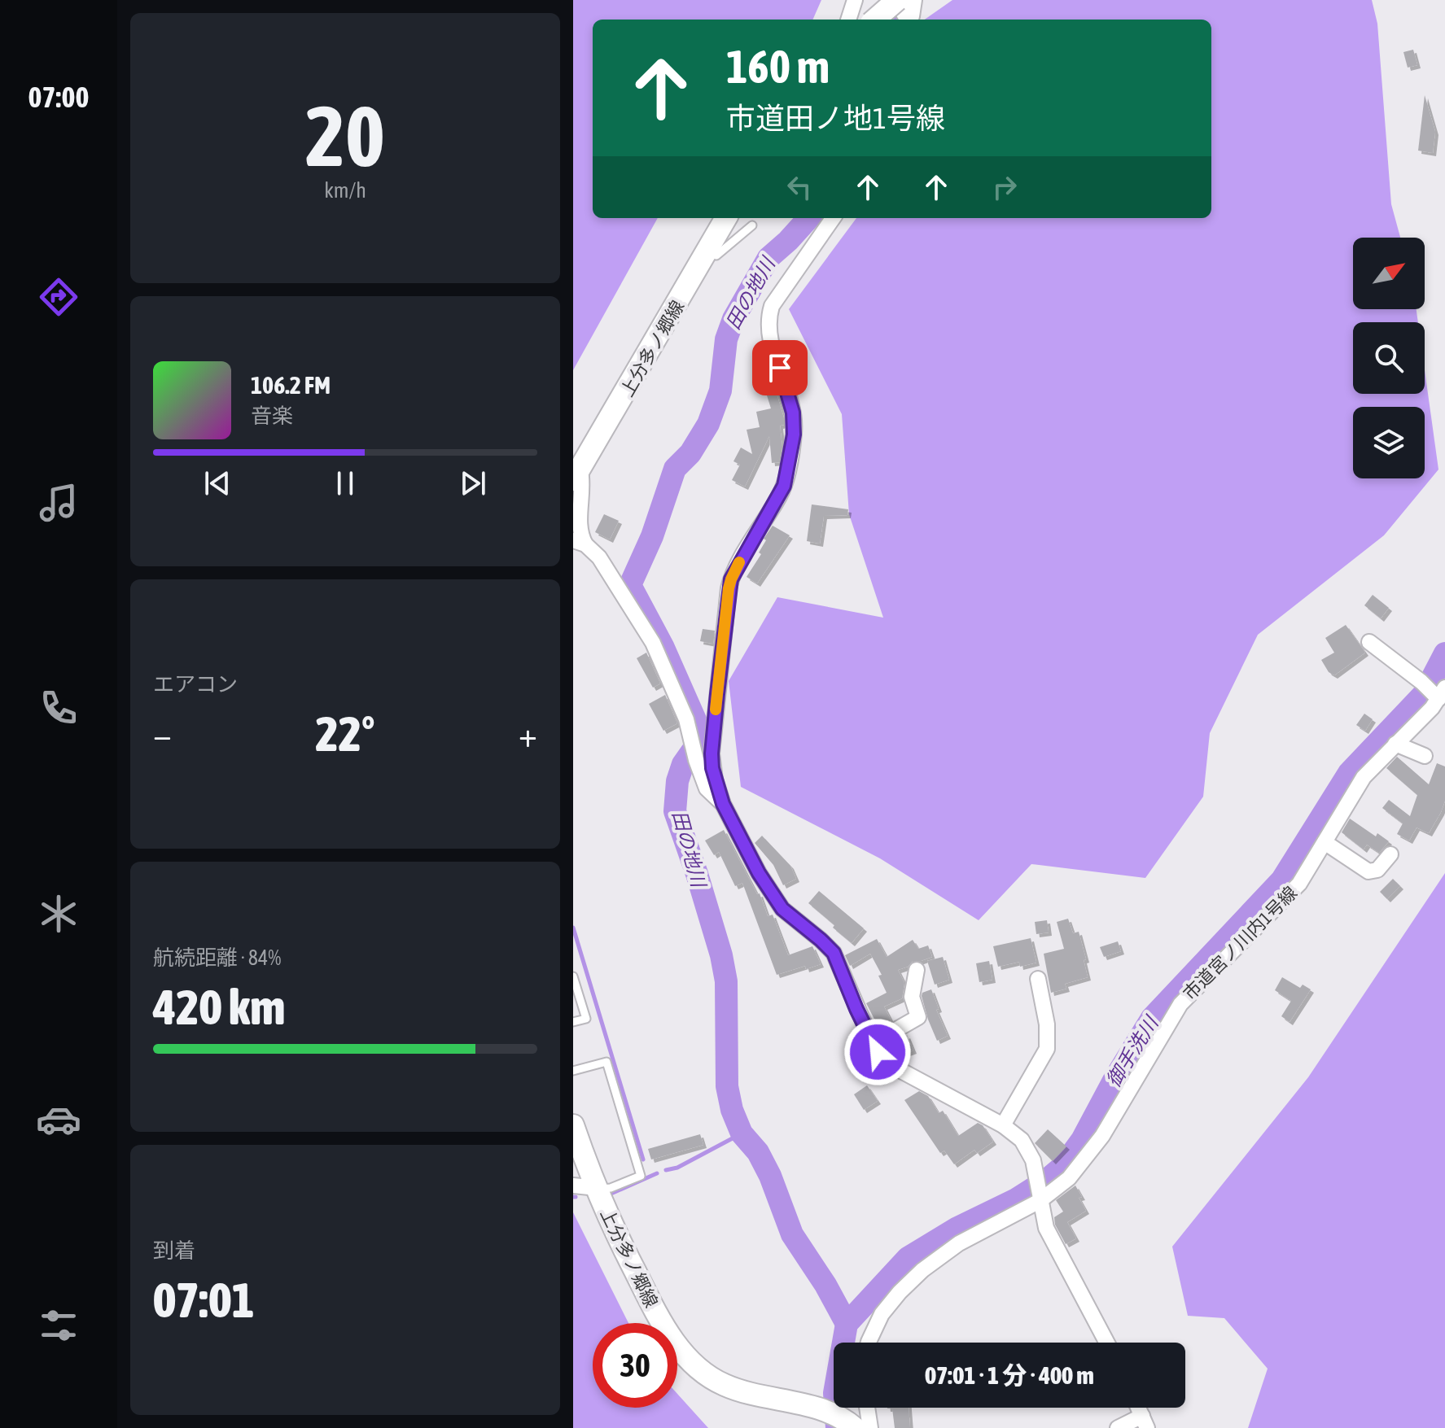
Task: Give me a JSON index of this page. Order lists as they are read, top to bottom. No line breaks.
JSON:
{"streets":{"main road":["上分多ノ郷線"],"street":["市道宮ノ川内1号線"]},"water":["田の地川","御手洗川"],"north":"top right","page":{"tabs":"07:00","tile":[["20","km/h"],"エアコン",["航続距離 · 84%","420 km"],["到着","07:01"]],"turn":["160 m","市道田ノ地1号線"],"song":["106.2 FM","音楽"],"heat":["−","22°","+"],"limit":"30","trip":"07:01 · 1 分 · 400 m"}}
